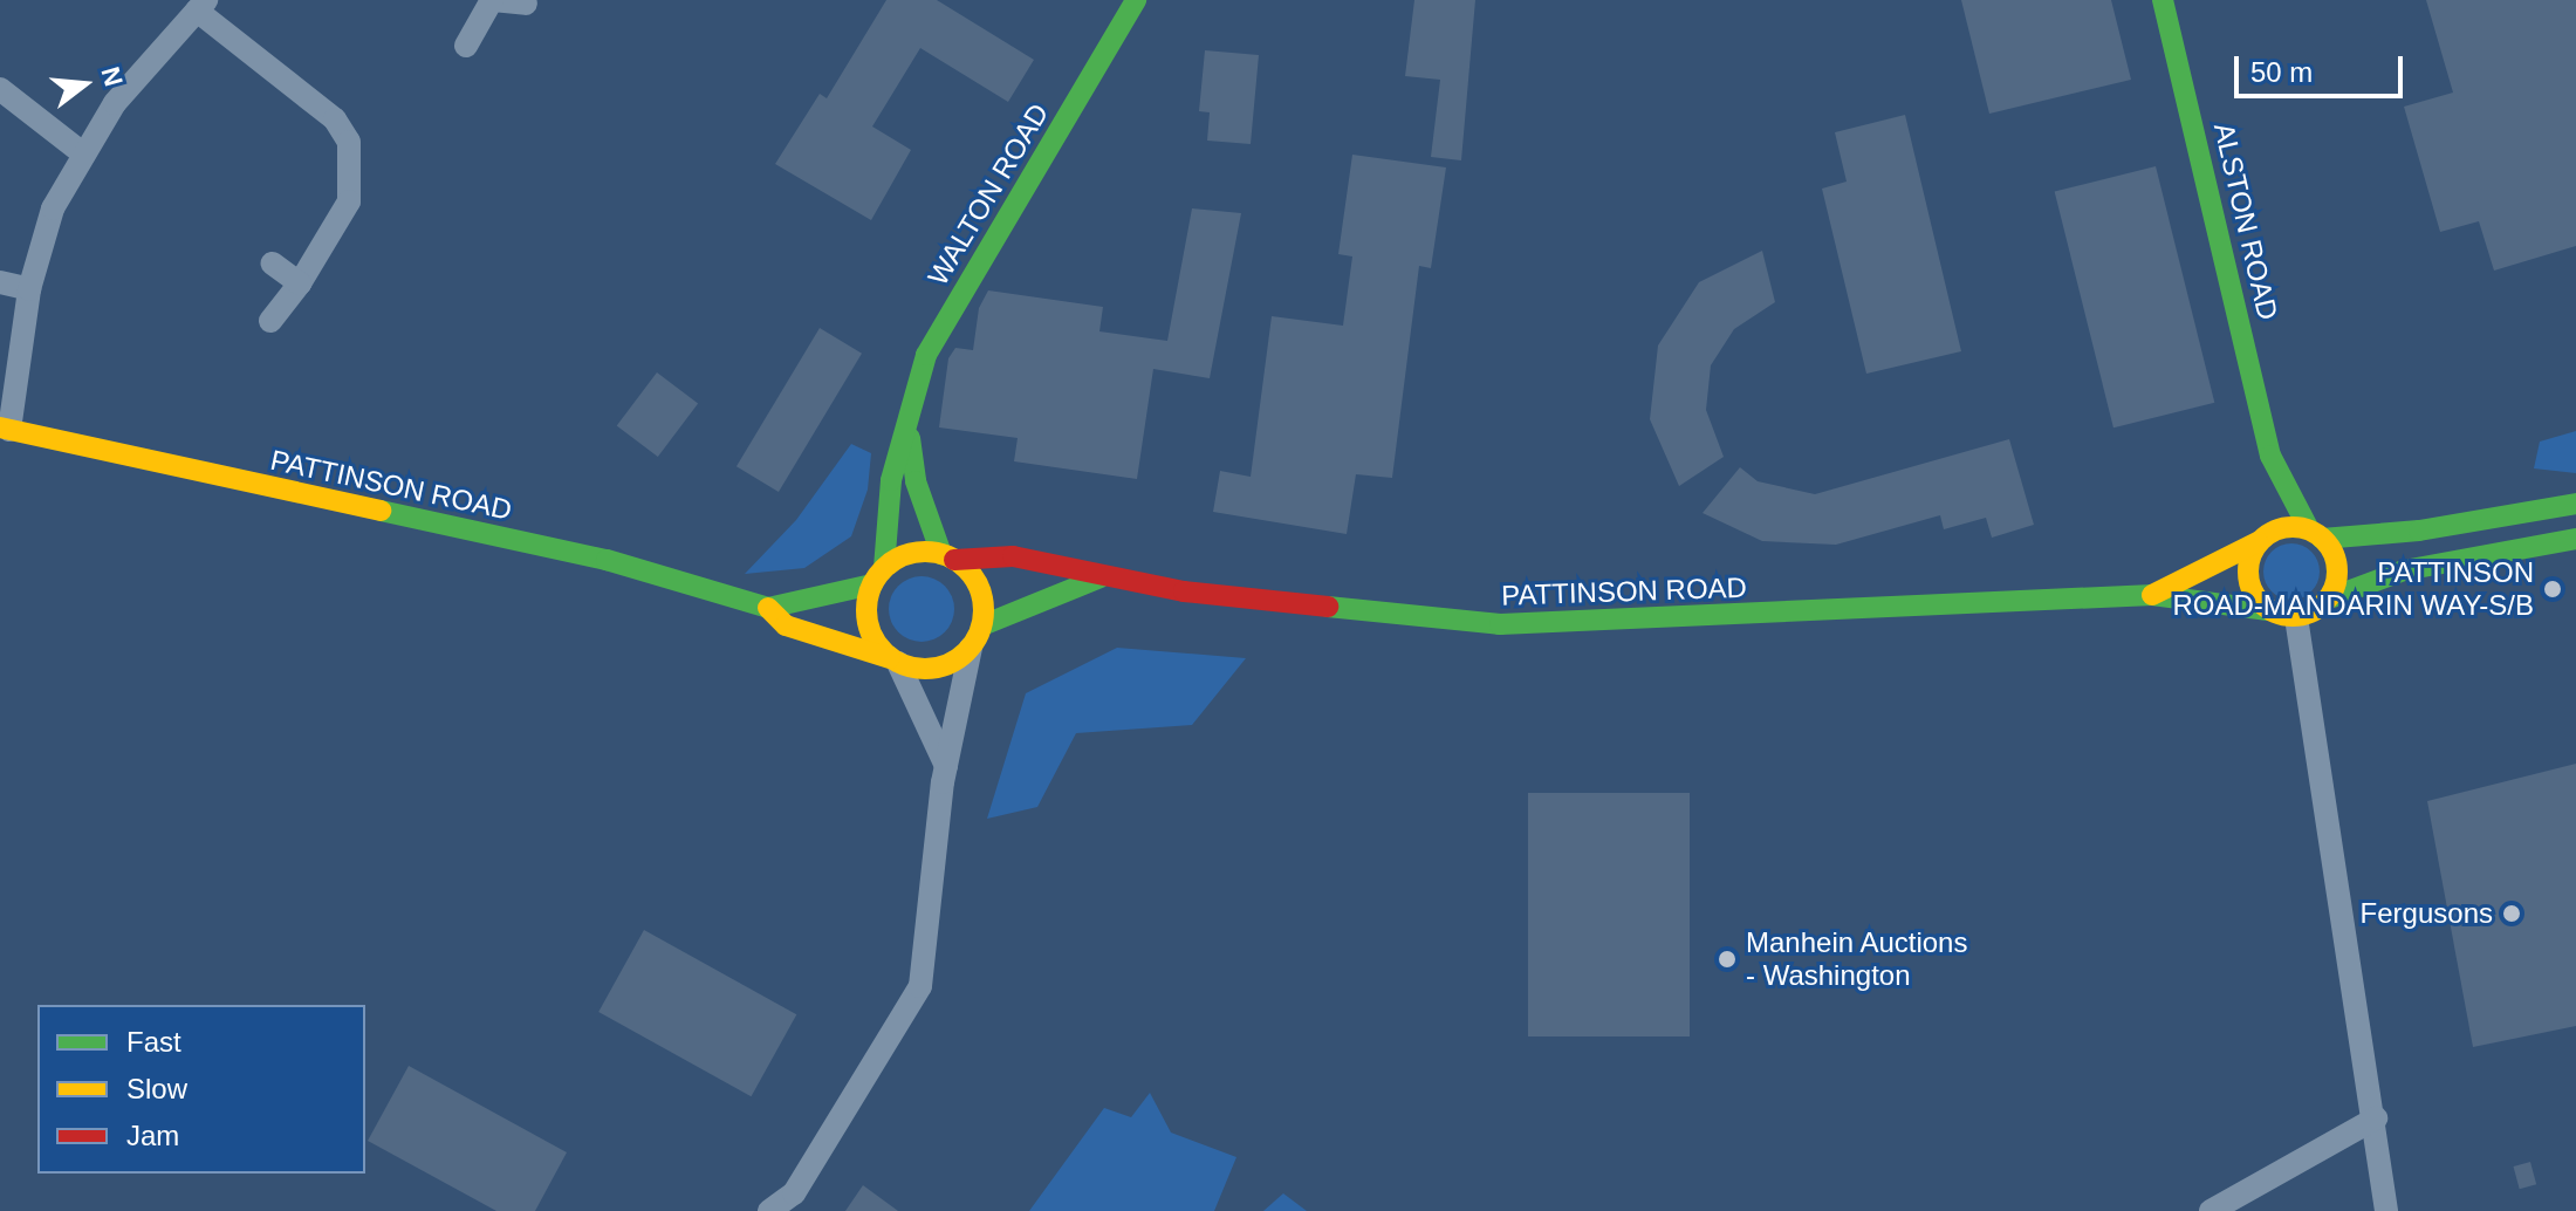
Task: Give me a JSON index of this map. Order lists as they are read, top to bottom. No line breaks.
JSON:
{"streets":{"street":["WALTON ROAD","ALSTON ROAD","PATTINSON ROAD"]},"crossings":[["WALTON ROAD","PATTINSON ROAD"],["ALSTON ROAD","PATTINSON ROAD"]],"places":["PATTINSON ROAD-MANDARIN WAY-S/B","Fergusons","Manhein Auctions - Washington"],"legend":["Fast","Slow","Jam"],"scale_bar":"50 m","north":"right"}
